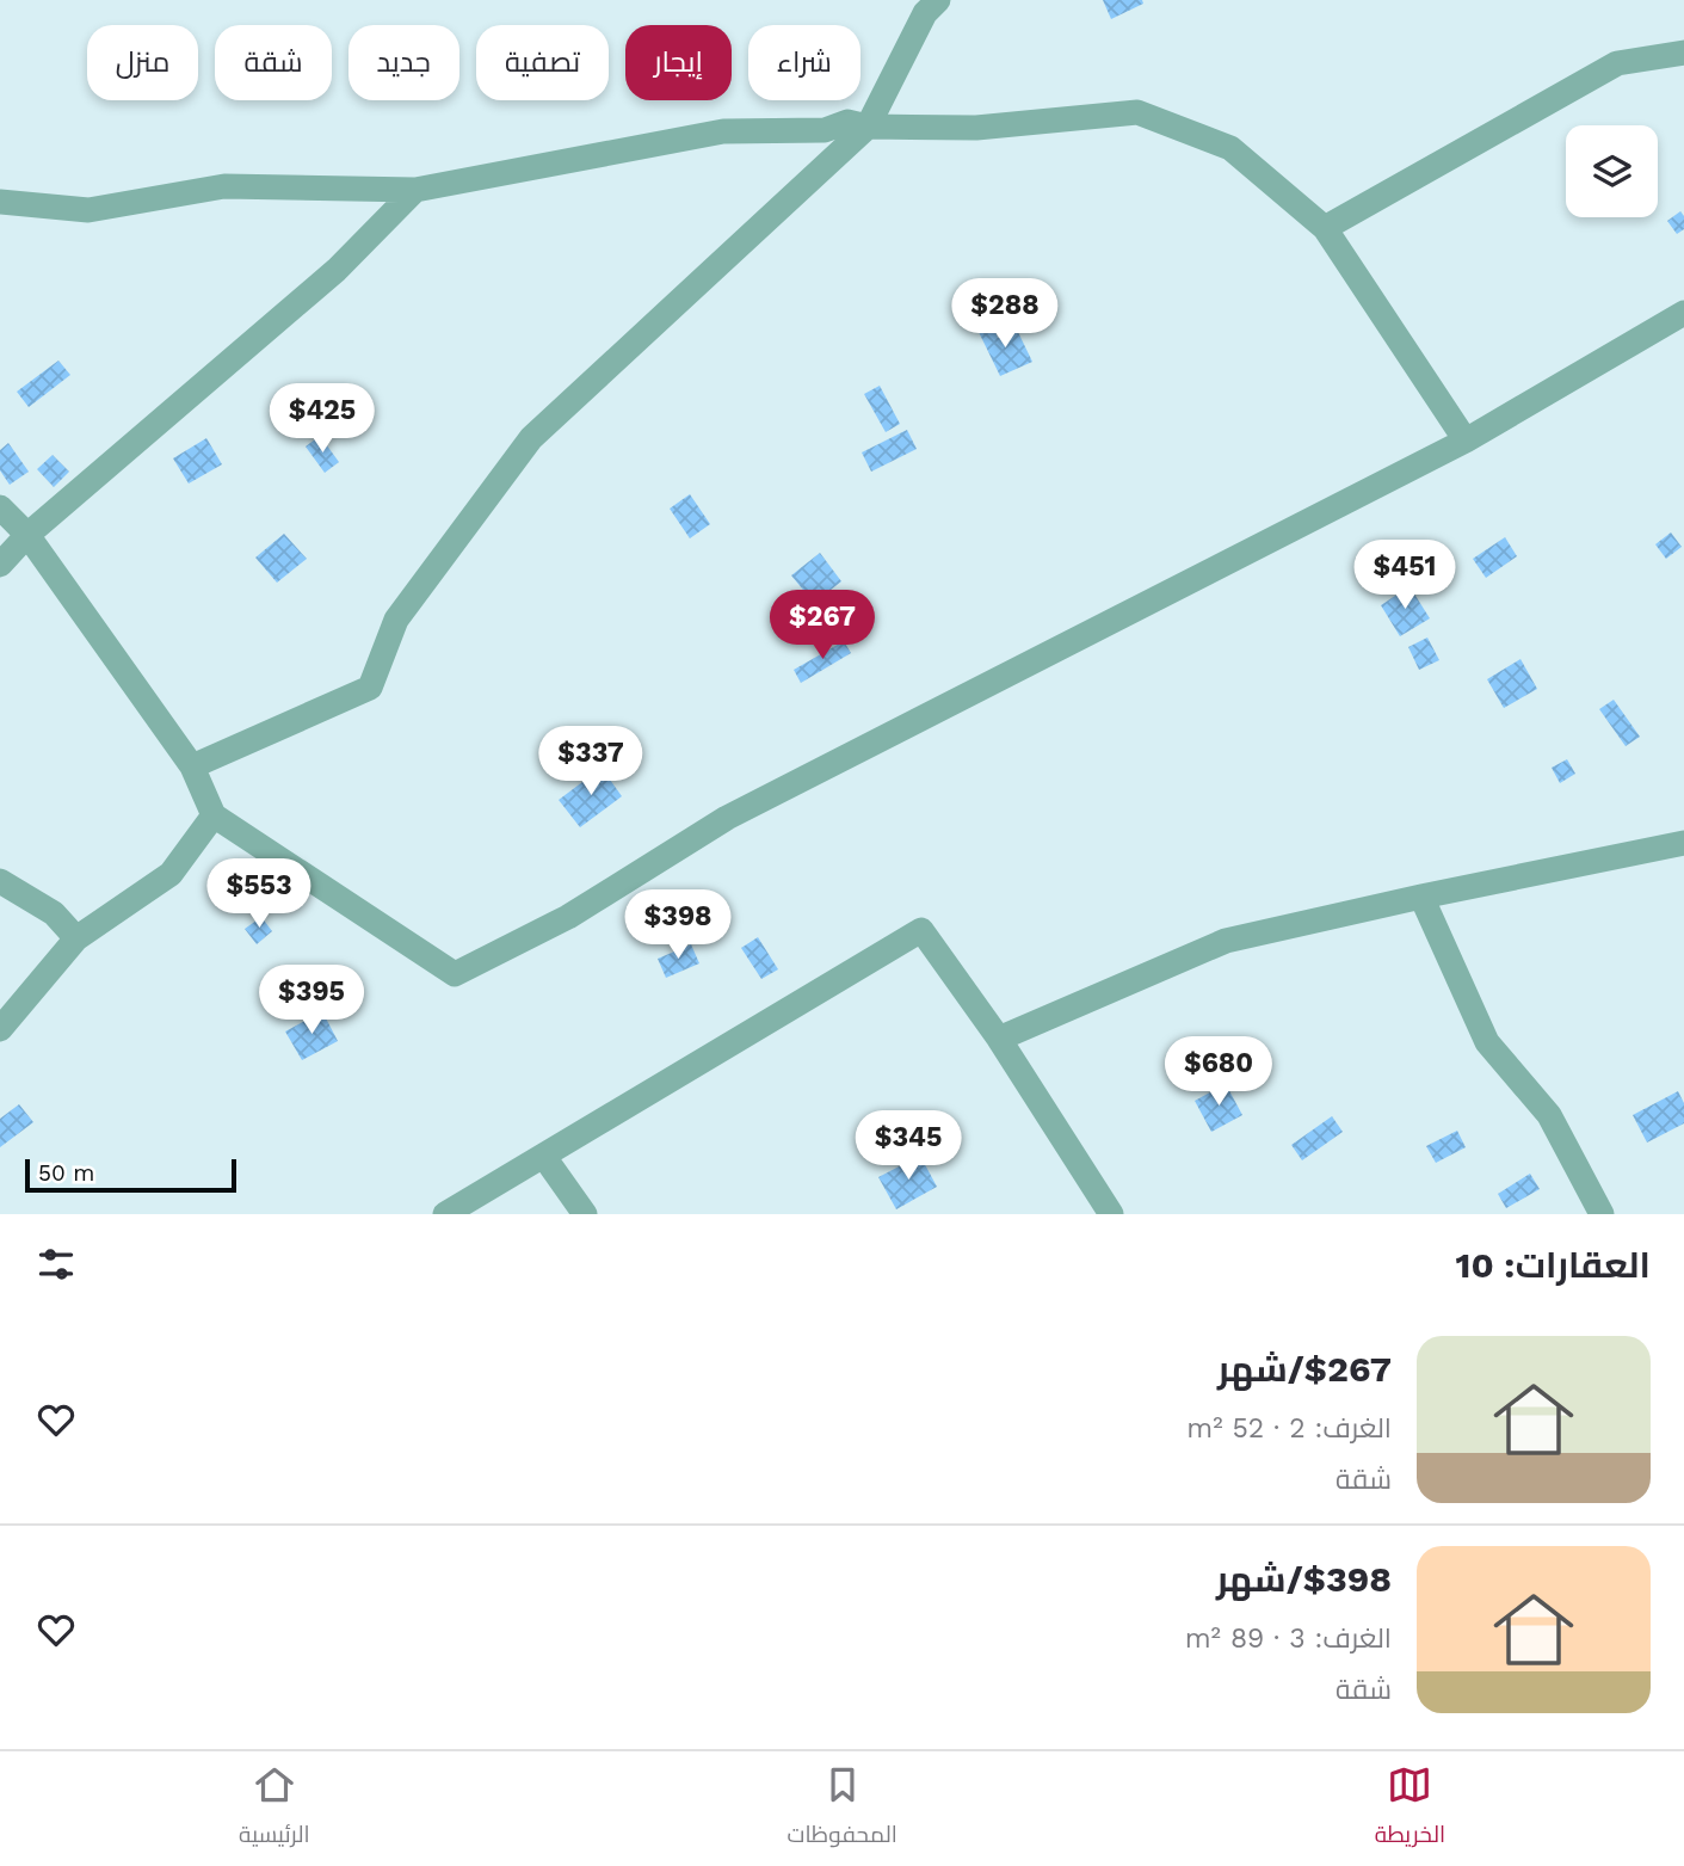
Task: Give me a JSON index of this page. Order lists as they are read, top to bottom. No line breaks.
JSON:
{"scale_bar":"50 m","page":{"chip":["شراء","إيجار","تصفية","جديد","شقة","منزل"],"price":["$288","$425","$451","$267","$337","$553","$398","$395","$680","$345"],"scale":"50 m","heading":"العقارات: 10","list":[{"name":"$267/شهر","note":"الغرف: 2 · 52 m² · شقة"},{"name":"$398/شهر","note":"الغرف: 3 · 89 m² · شقة"}],"tabs":["الخريطة","المحفوظات","الرئيسية"]}}
